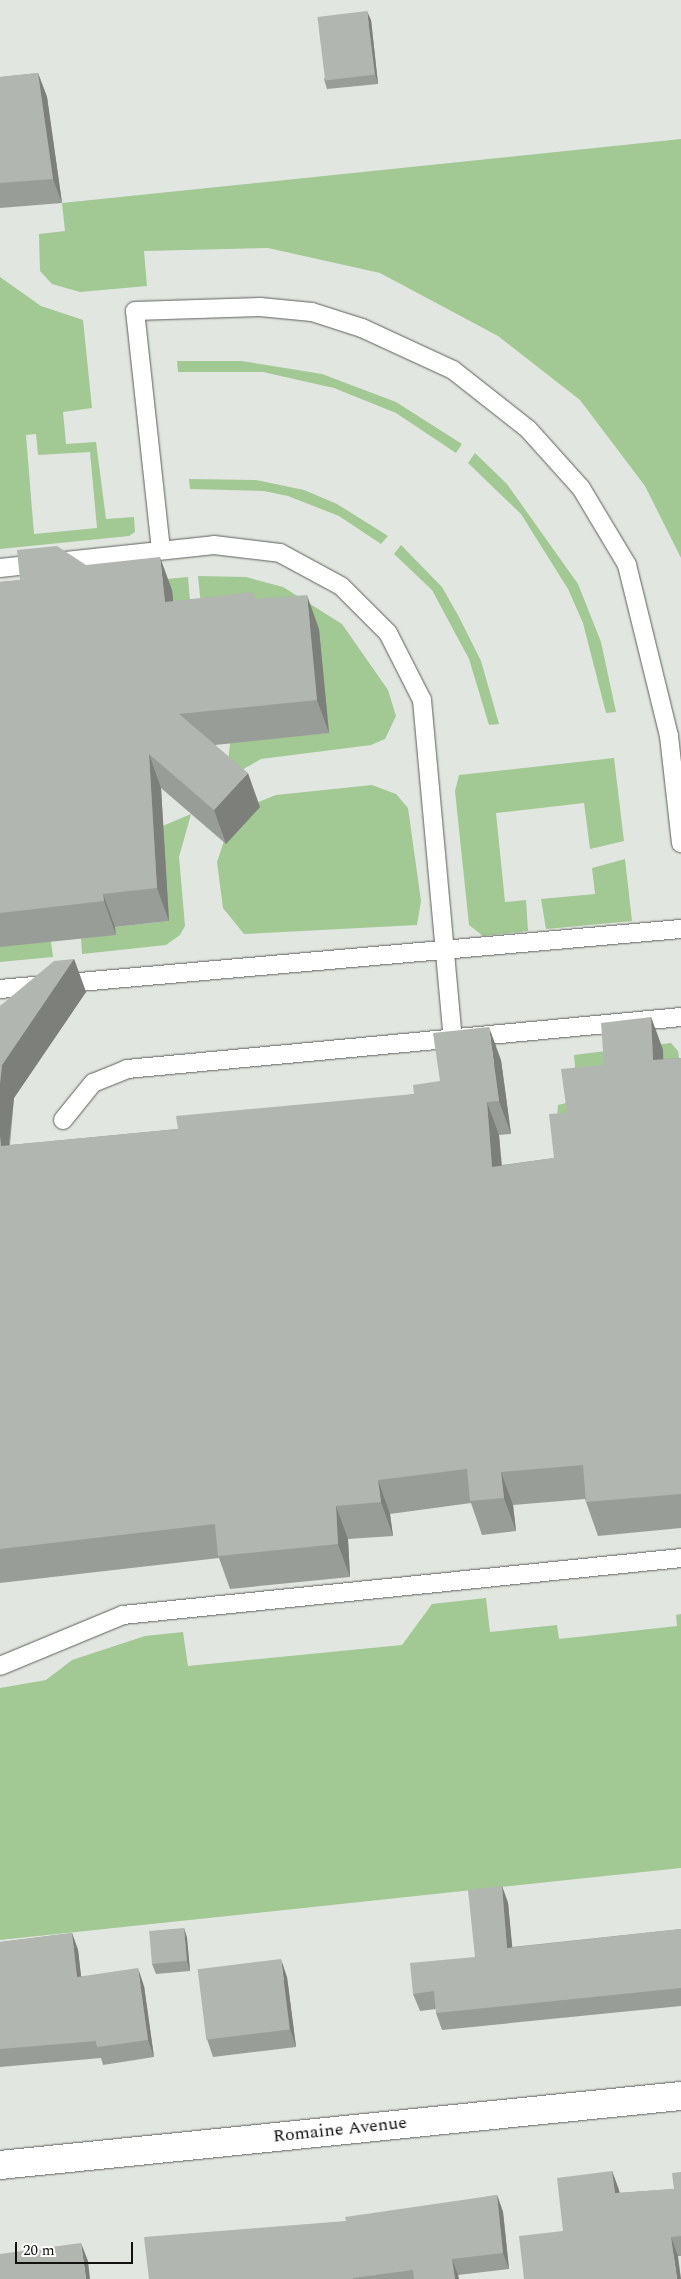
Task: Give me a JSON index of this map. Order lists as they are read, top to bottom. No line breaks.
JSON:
{"streets":{"street":["Romaine Avenue"]},"scale_bar":"20 m"}
